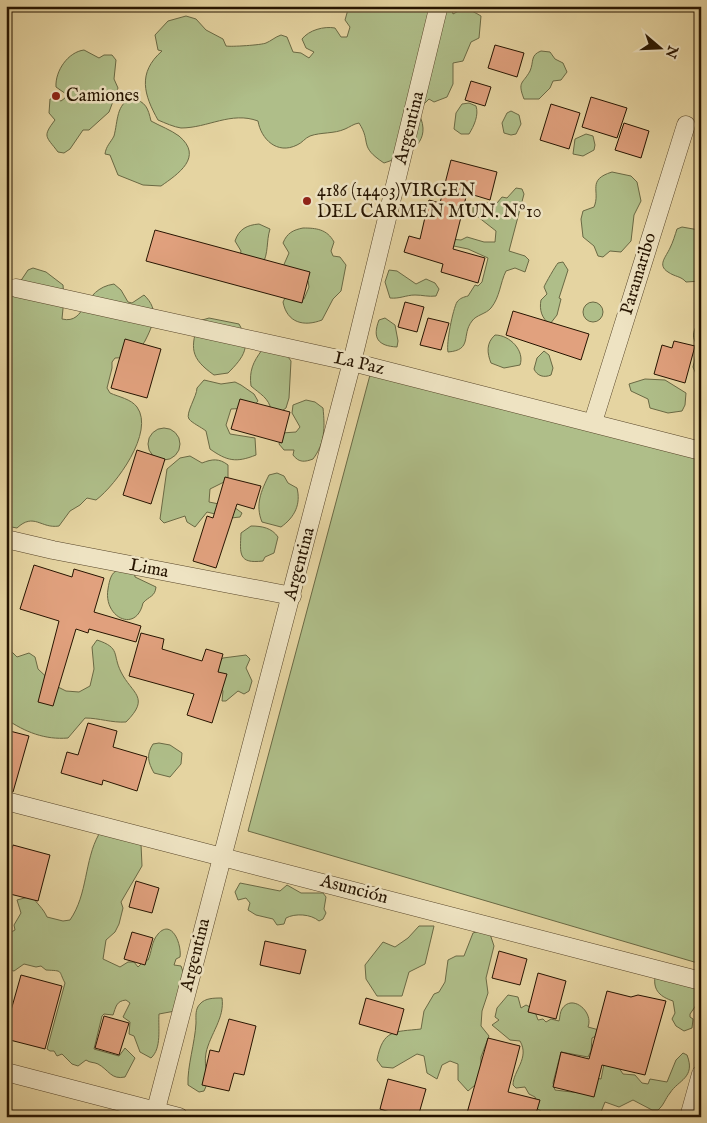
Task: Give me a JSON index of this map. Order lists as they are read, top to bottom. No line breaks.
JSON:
{"streets":{"street":["Argentina","Paramaribo","La Paz","Lima","Asunción"]},"crossings":[["Argentina","La Paz"],["Argentina","Lima"],["Argentina","Asunción"],["Paramaribo","La Paz"]],"places":["Camiones","4186 (14403)VIRGEN DEL CARMEN MUN. Nº10"],"north":"right"}
